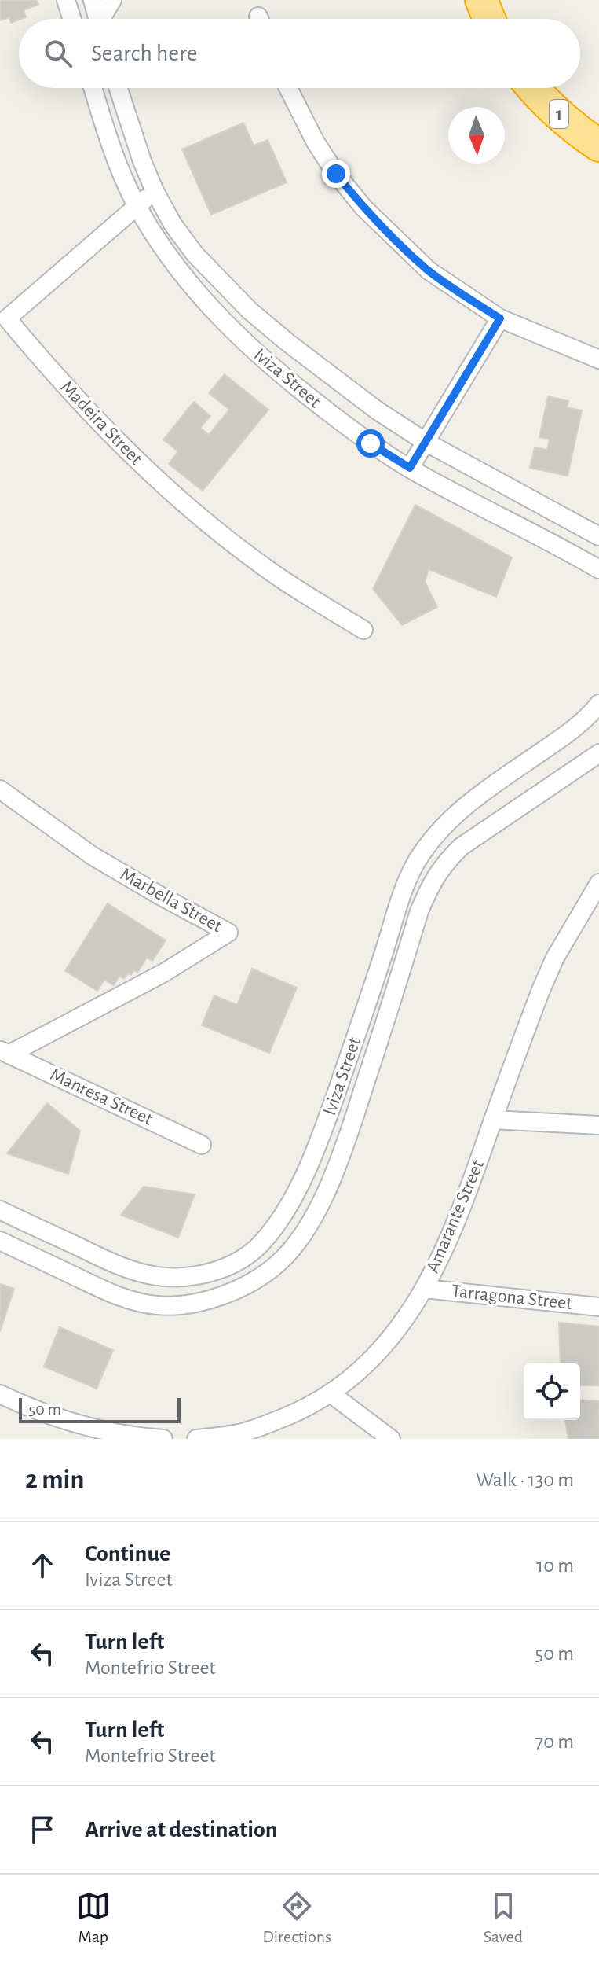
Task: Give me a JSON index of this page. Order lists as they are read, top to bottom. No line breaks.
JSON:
{"streets":{"highway":["1"],"street":["Iviza Street","Madeira Street","Marbella Street","Manresa Street","Amarante Street","Tarragona Street"]},"crossings":[["Iviza Street","Madeira Street"],["Marbella Street","Manresa Street"],["Amarante Street","Tarragona Street"]],"scale_bar":"50 m","north":"bottom","page":{"search":"Search here","scale":"50 m","heading":["2 min","Walk · 130 m"],"list":[["Continue","Iviza Street","10 m"],["Turn left","Montefrio Street","50 m"],["Turn left","Montefrio Street","70 m"],"Arrive at destination"],"nav":["Map","Directions","Saved"]}}
